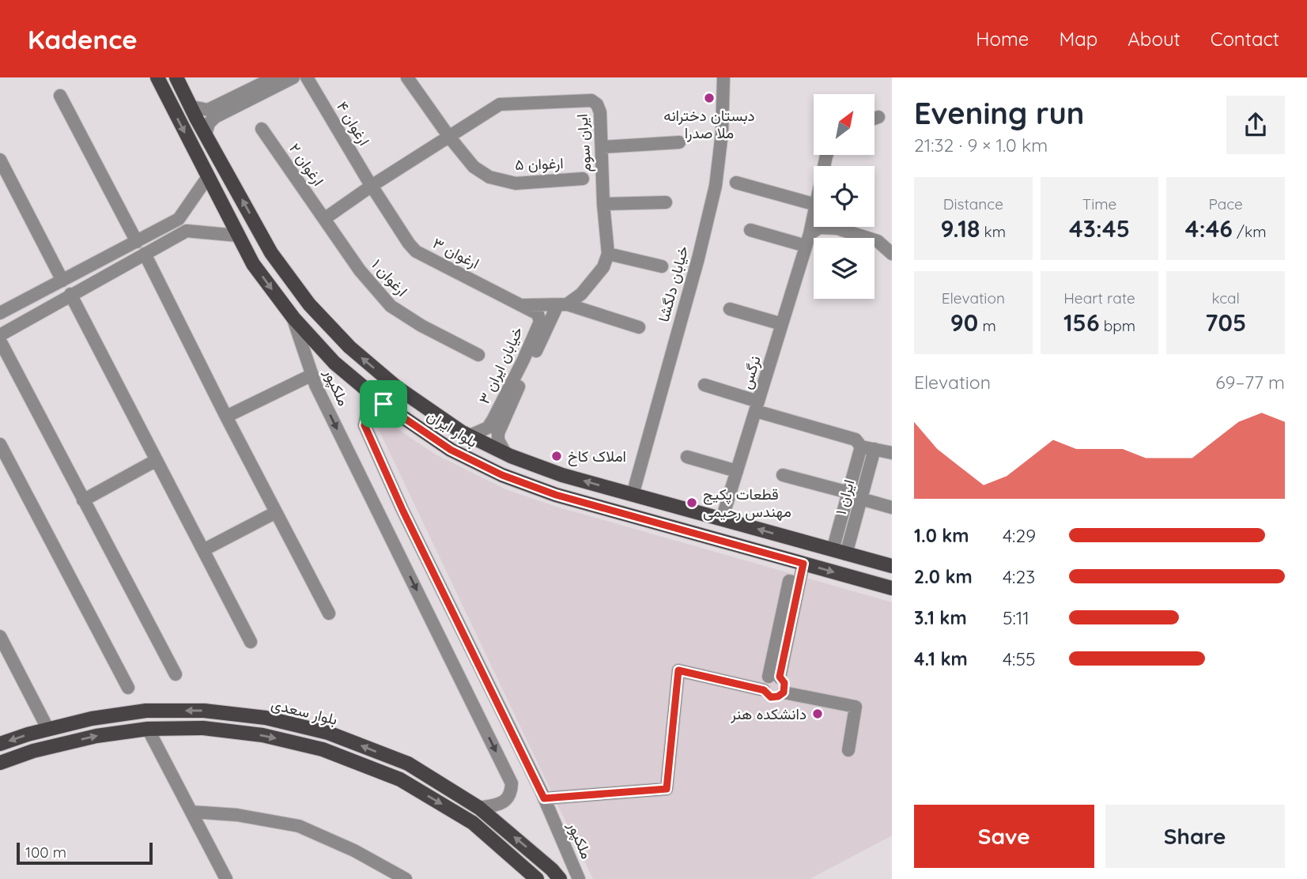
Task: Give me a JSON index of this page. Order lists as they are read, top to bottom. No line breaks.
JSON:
{"streets":{"main road":["بلوار ایران","بلوار سعدی"],"street":["ارغوان ۴","ایران سوم","ارغوان ۵","ارغوان ۲","ارغوان ۳","ارغوان ۱","خیابان دلگشا","خیابان ایران ۳","نرگس","ملکپور","ایران ۱"]},"crossings":[["ارغوان ۴","ایران سوم"],["ارغوان ۴","ارغوان ۳"],["ایران سوم","ارغوان ۵"],["ایران سوم","ارغوان ۲"],["ایران سوم","ارغوان ۳"],["ایران سوم","ارغوان ۱"],["ارغوان ۲","ارغوان ۱"],["ارغوان ۳","خیابان ایران ۳"],["خیابان دلگشا","بلوار ایران"],["خیابان ایران ۳","بلوار ایران"],["نرگس","بلوار ایران"],["ملکپور","بلوار ایران"],["ملکپور","بلوار سعدی"],["بلوار ایران","ایران ۱"]],"places":["دبستان دخترانه ملا صدرا","املاک کاخ","قطعات پکیج مهندس رحیمی","دانشکده هنر"],"scale_bar":"100 m","north":"top right","page":{"header":"Kadence","nav":["Home","Map","About","Contact"],"heading":["Evening run","21:32 · 9 × 1.0 km"],"stats":[["Distance","9.18 km"],["Time","43:45"],["Pace","4:46 /km"],["Elevation","90 m"],["Heart rate","156 bpm"],["kcal","705"]],"chart":["Elevation","69–77 m"],"list":[{"name":"1.0 km","note":"4:29"},{"name":"2.0 km","note":"4:23"},{"name":"3.1 km","note":"5:11"},{"name":"4.1 km","note":"4:55"}],"buttons":["Save","Share"],"scale":"100 m"}}
